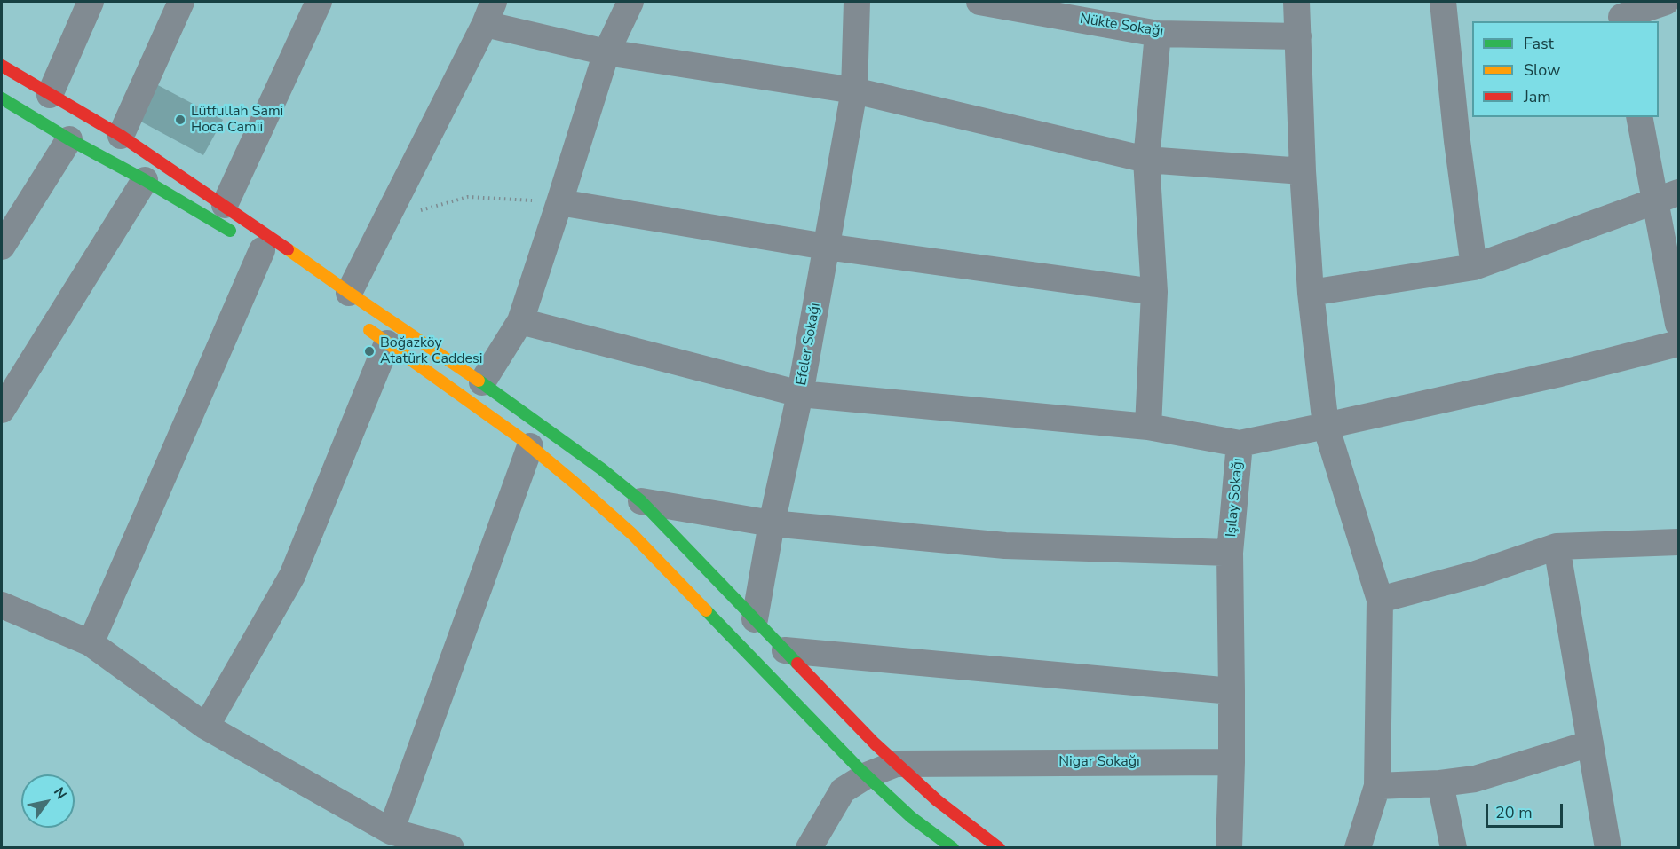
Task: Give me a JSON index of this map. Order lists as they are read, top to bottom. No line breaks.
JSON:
{"streets":{"street":["Nükte Sokağı","Efeler Sokağı","Işılay Sokağı","Nigar Sokağı"]},"places":["Lütfullah Sami Hoca Camii","Boğazköy Atatürk Caddesi"],"legend":["Fast","Slow","Jam"],"scale_bar":"20 m","north":"top right"}
